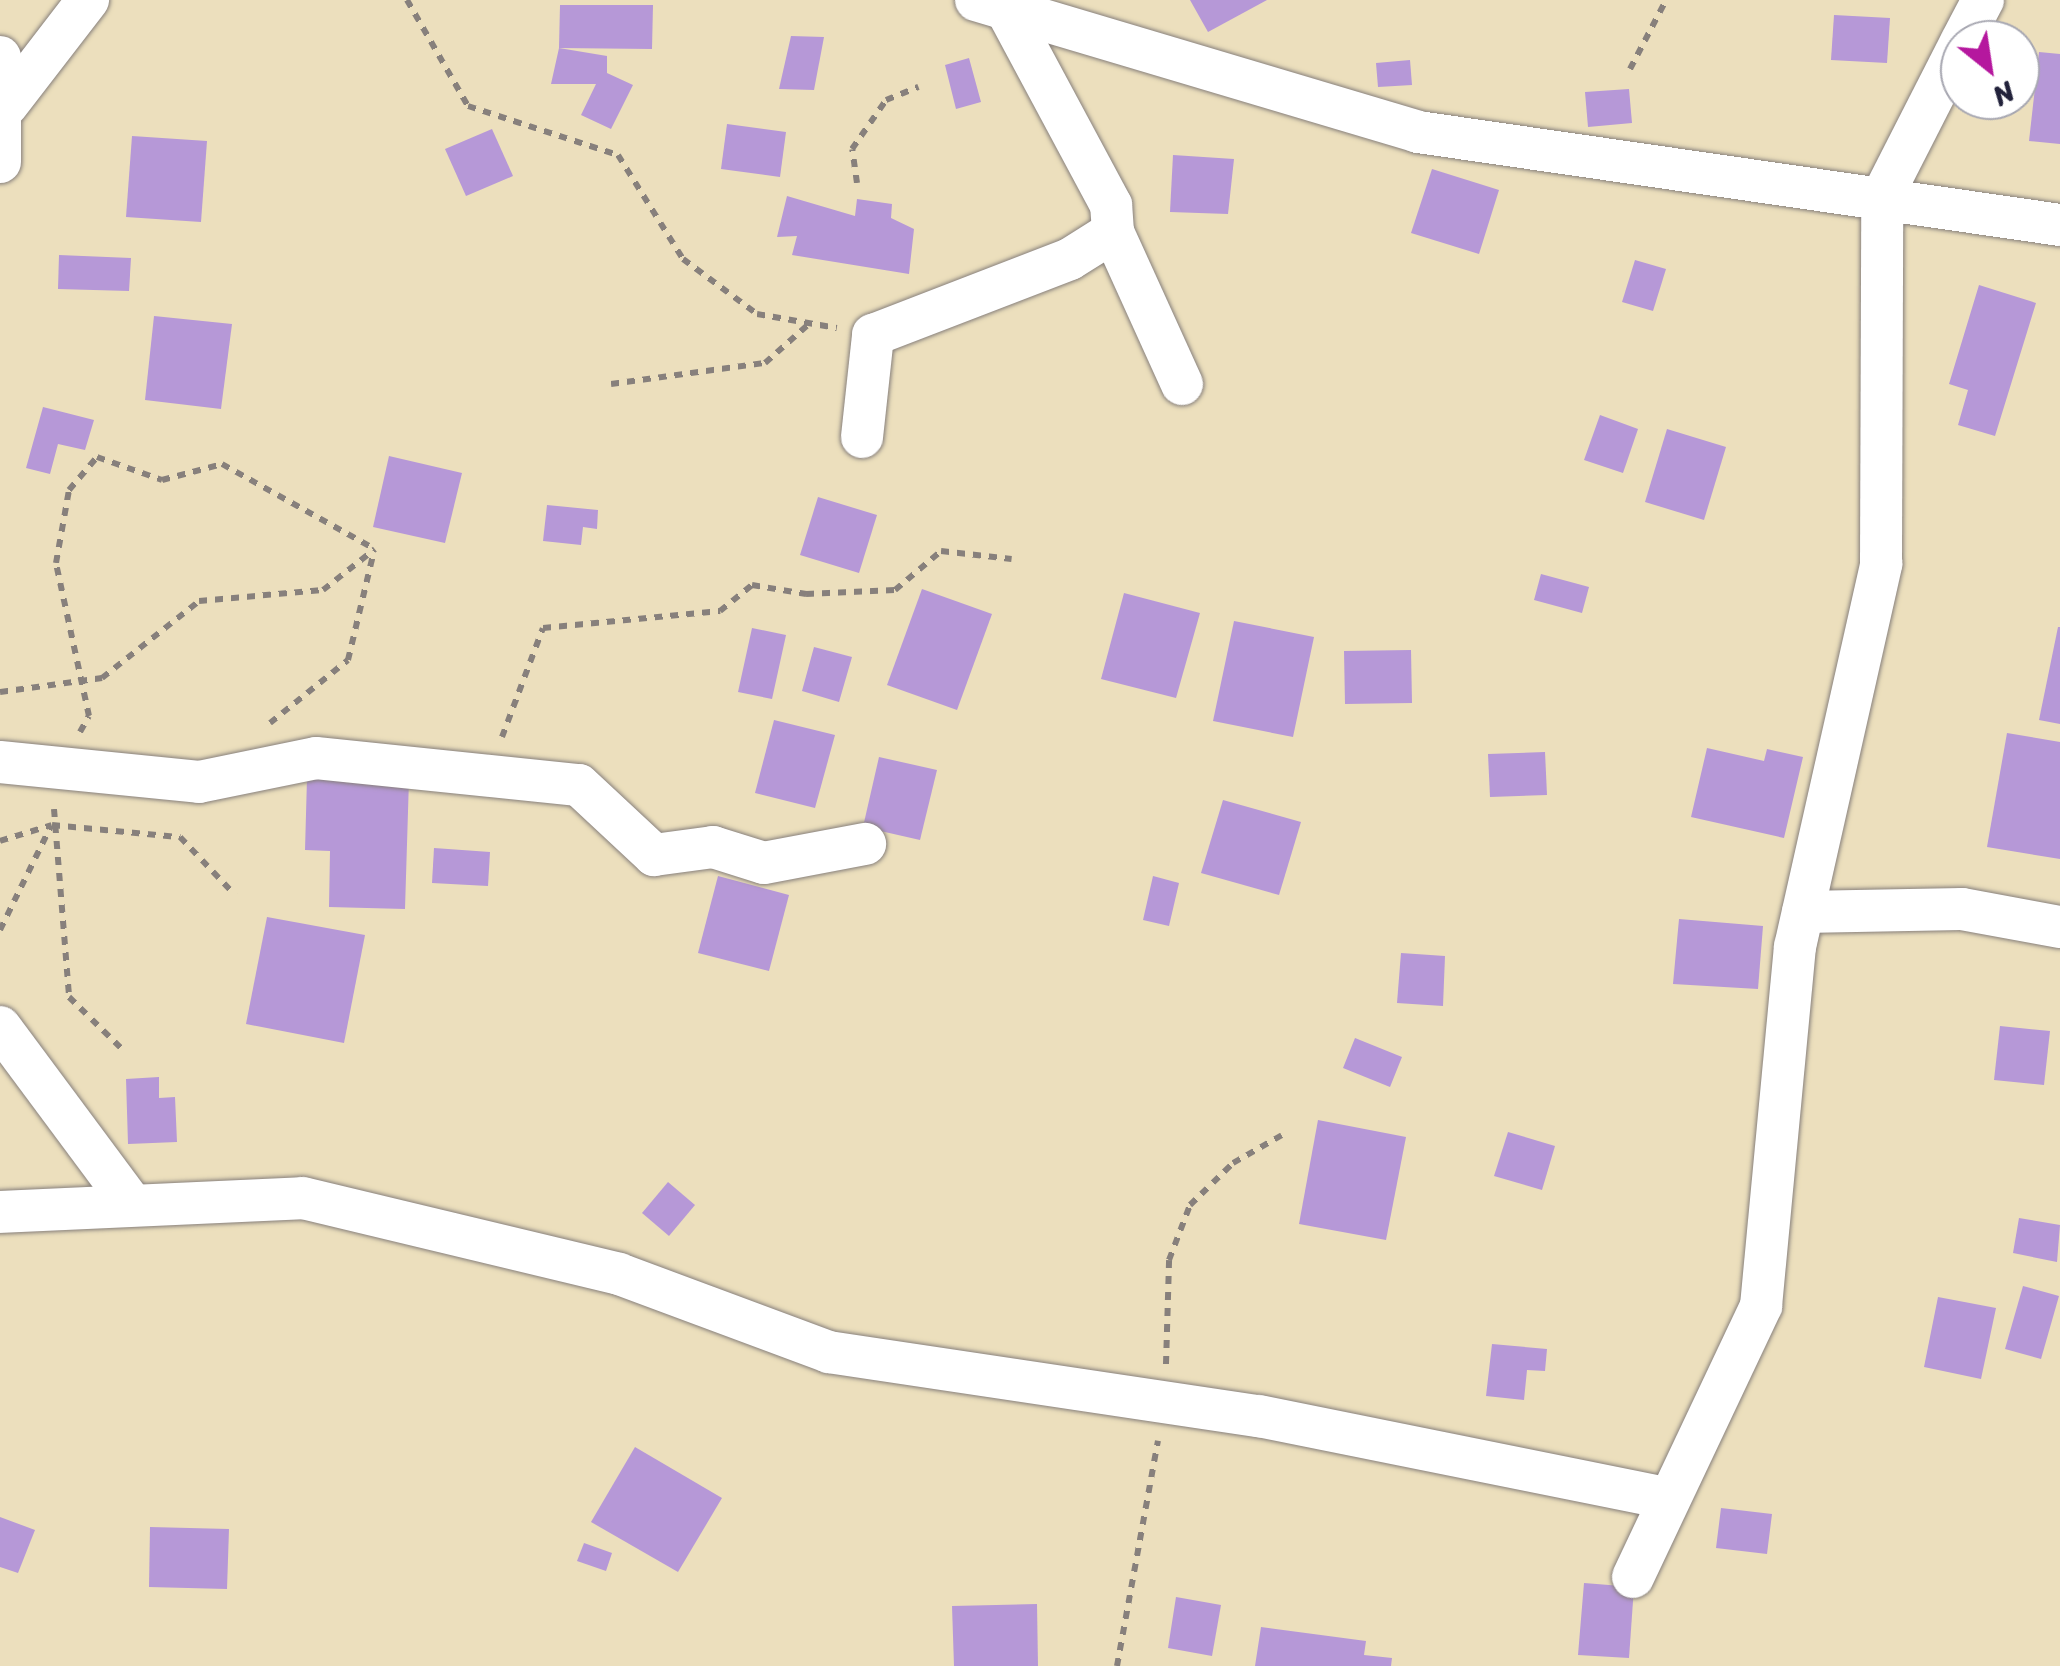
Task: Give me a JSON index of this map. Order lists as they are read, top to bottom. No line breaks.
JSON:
{"north":"bottom right"}
